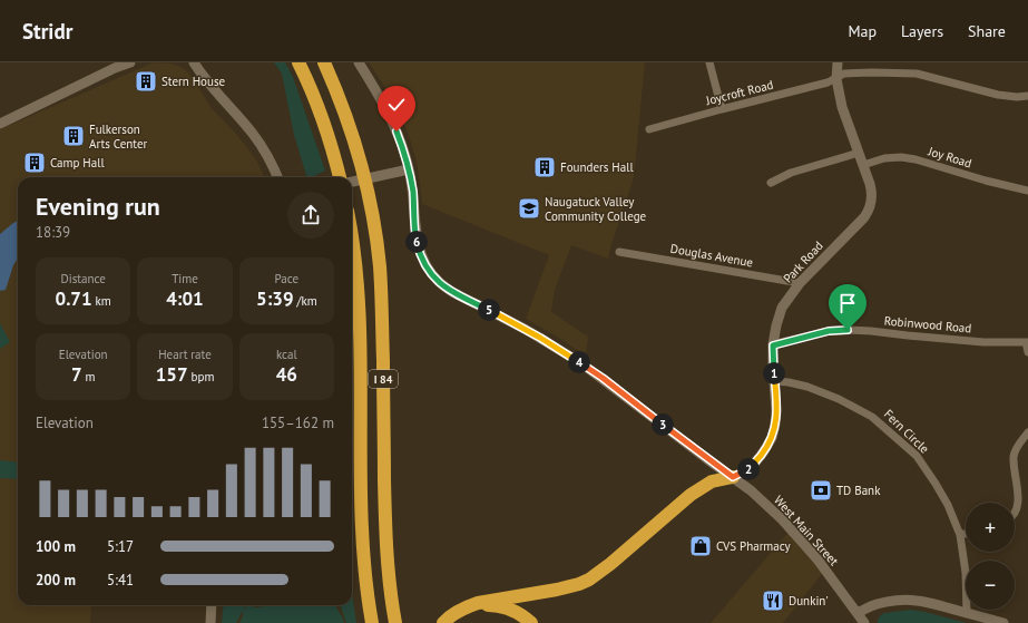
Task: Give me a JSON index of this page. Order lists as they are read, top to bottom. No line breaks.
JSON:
{"streets":{"highway":["I 84"],"main road":["Park Road","West Main Street"],"street":["Joycroft Road","Joy Road","Douglas Avenue","Robinwood Road","Fern Circle"]},"crossings":[["Joycroft Road","Park Road"],["Joy Road","Park Road"],["Douglas Avenue","Park Road"],["Park Road","Robinwood Road"],["Park Road","Fern Circle"],["Park Road","West Main Street"]],"places":{"building":["Stern House","Fulkerson Arts Center","Camp Hall","Founders Hall"],"school or university":["Naugatuck Valley Community College"],"bank":["TD Bank"],"shop":["CVS Pharmacy"],"restaurant":["Dunkin'"]},"page":{"header":"Stridr","nav":["Map","Layers","Share"],"heading":["Evening run","18:39"],"pins":["6","5","4","1","3","2"],"stats":[["Distance","0.71 km"],["Time","4:01"],["Pace","5:39 /km"],["Elevation","7 m"],["Heart rate","157 bpm"],["kcal","46"]],"chart":["Elevation","155–162 m"],"map_buttons":["+","−"],"list":[{"name":"100 m","note":"5:17"},{"name":"200 m","note":"5:41"}]}}
